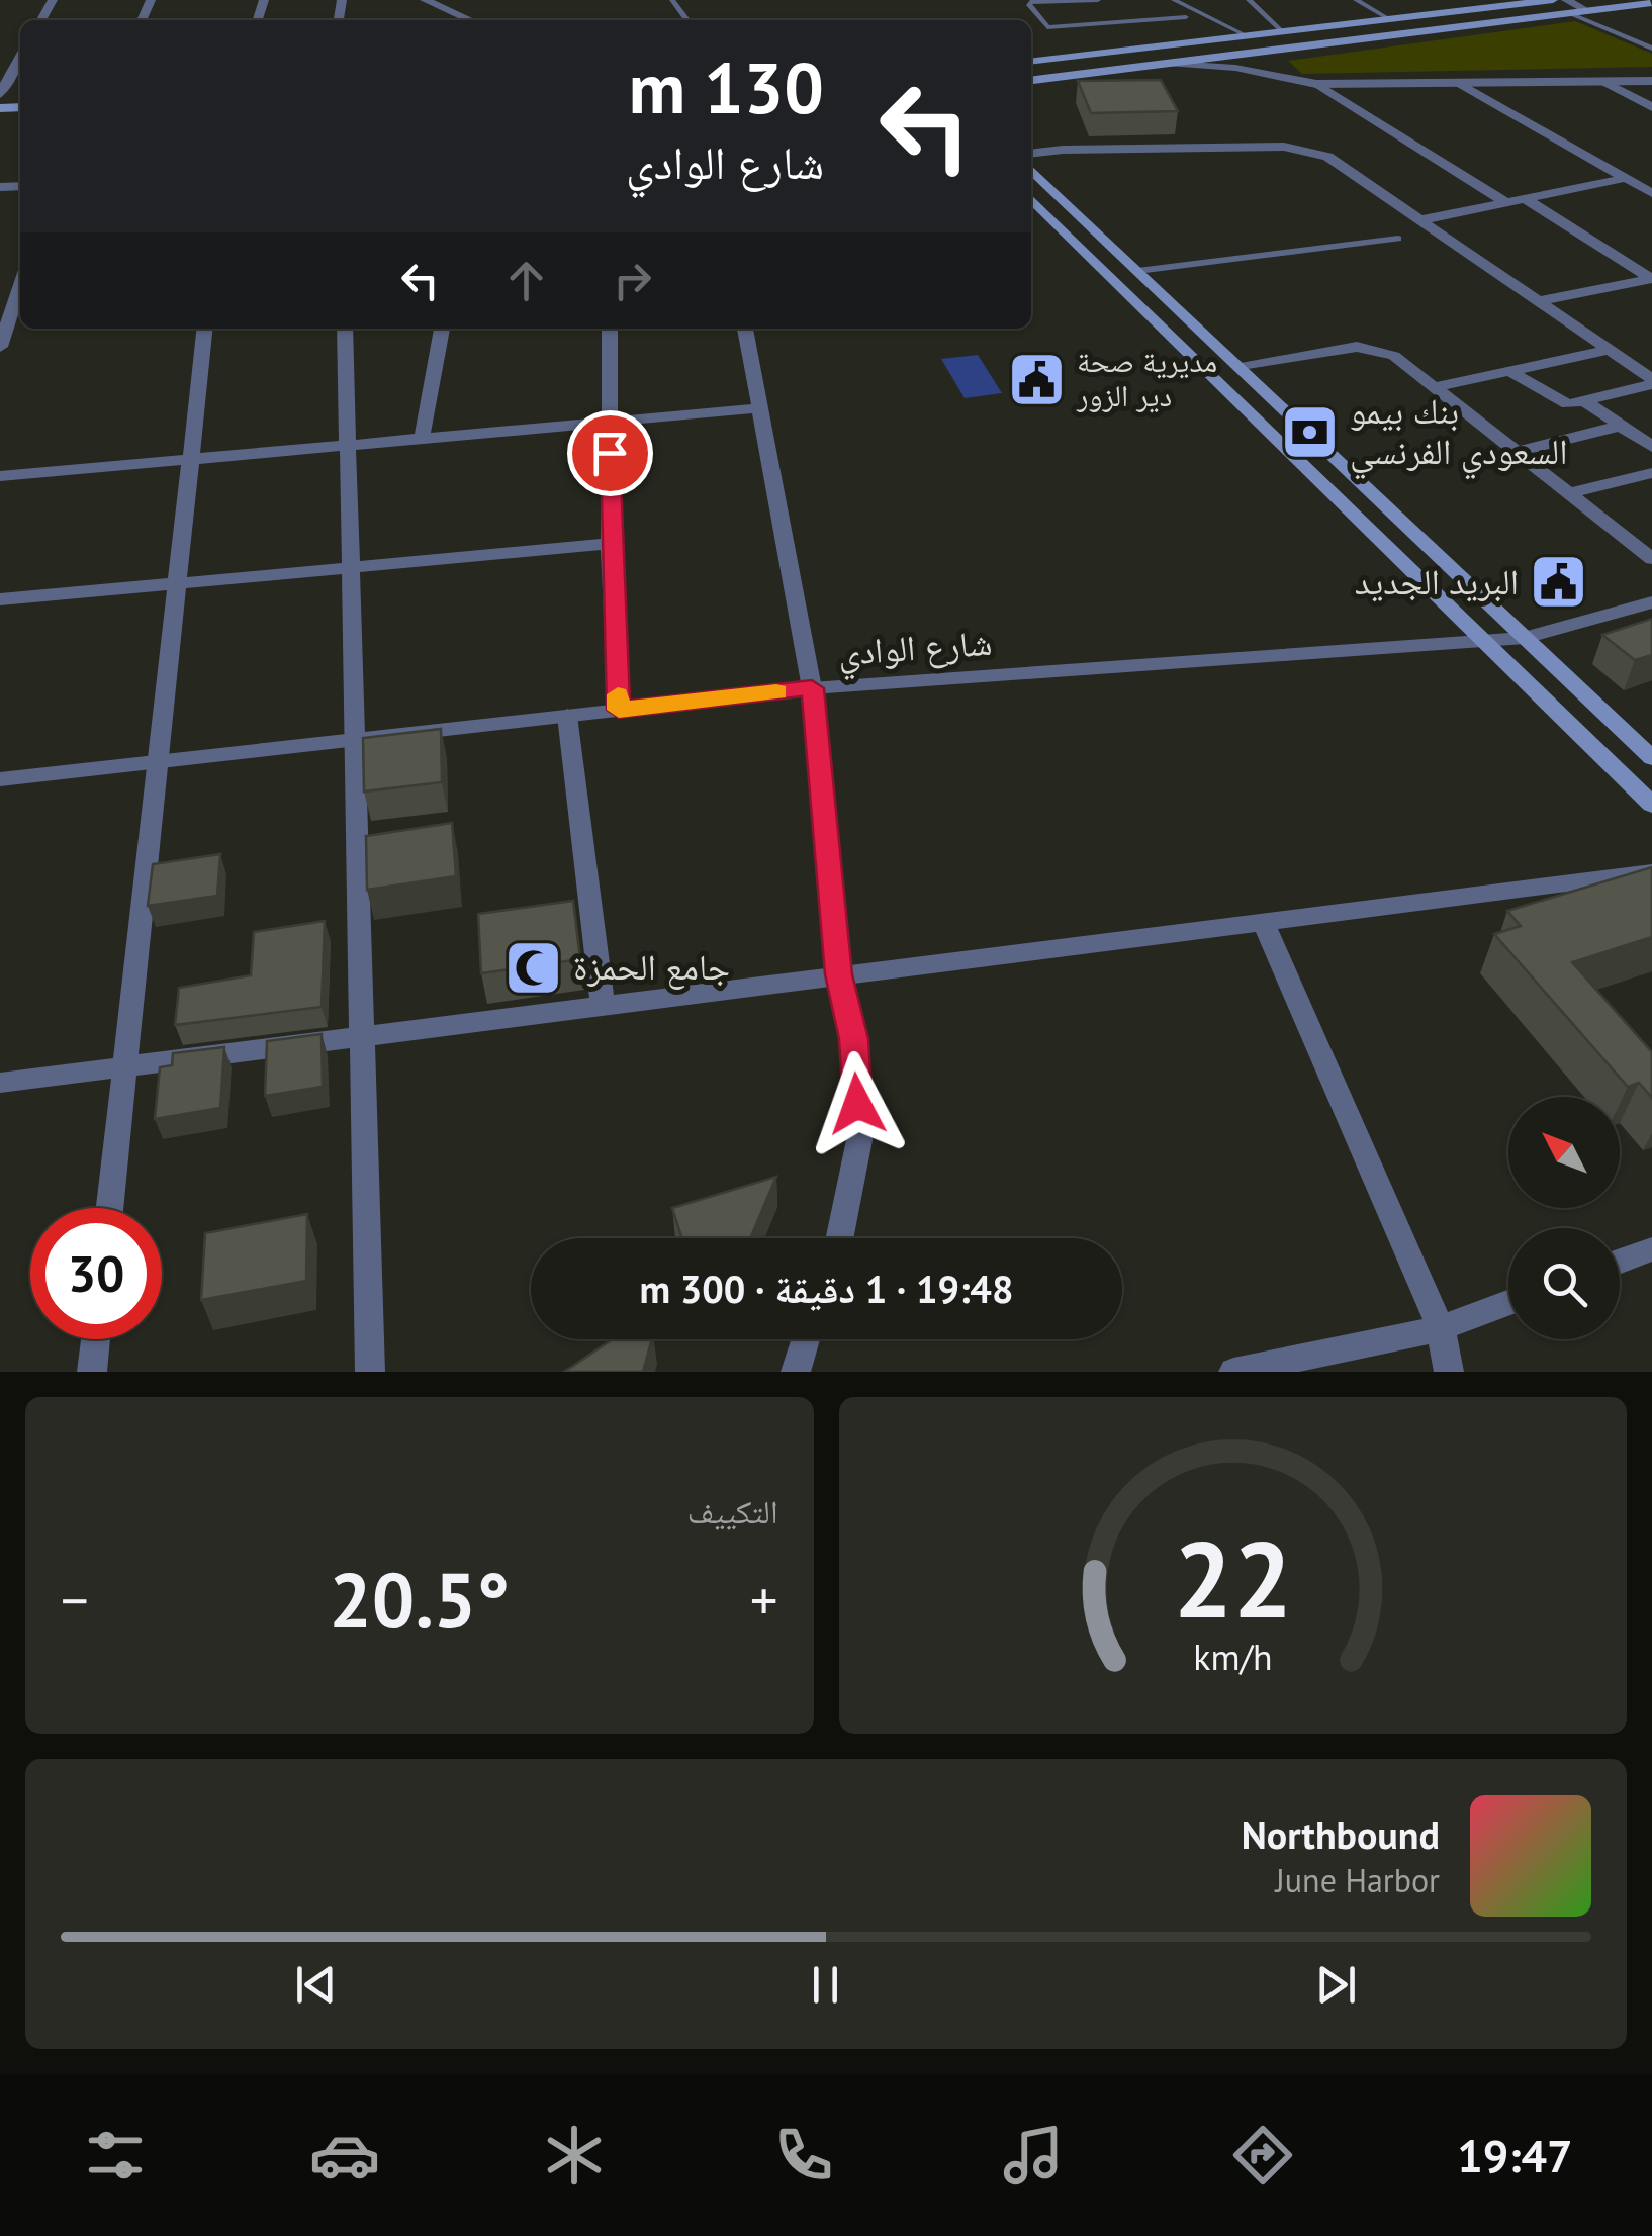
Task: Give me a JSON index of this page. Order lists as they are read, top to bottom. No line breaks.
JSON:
{"streets":{"street":["شارع الوادي"]},"places":{"public building":["مديرية صحة دير الزور","البريد الجديد"],"bank":["بنك بيمو السعودي الفرنسي"],"mosque":["جامع الحمزة"]},"north":"top left","page":{"turn":["130 m","شارع الوادي"],"limit":"30","trip":"19:48 · 1 دقيقة · 300 m","tile":"التكييف","heat":["−","20.5°","+"],"song":["Northbound","June Harbor"],"tabs":"19:47","gauge":["22","km/h"]}}
